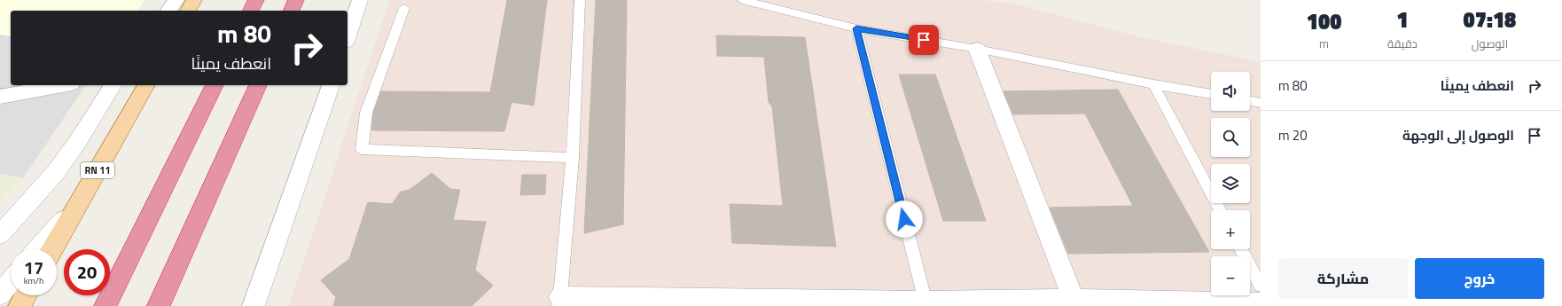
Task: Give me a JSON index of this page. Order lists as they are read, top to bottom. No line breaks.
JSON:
{"streets":{"main road":["RN 11"]},"page":{"eta":["07:18","الوصول","1","دقيقة","100","m"],"turn":["80 m","انعطف يمينًا"],"list":[{"name":"انعطف يمينًا","value":"80 m"},{"name":"الوصول إلى الوجهة","value":"20 m"}],"map_buttons":["+","−"],"speed":"17 km/h","limit":"20","buttons":["خروج","مشاركة"]}}
